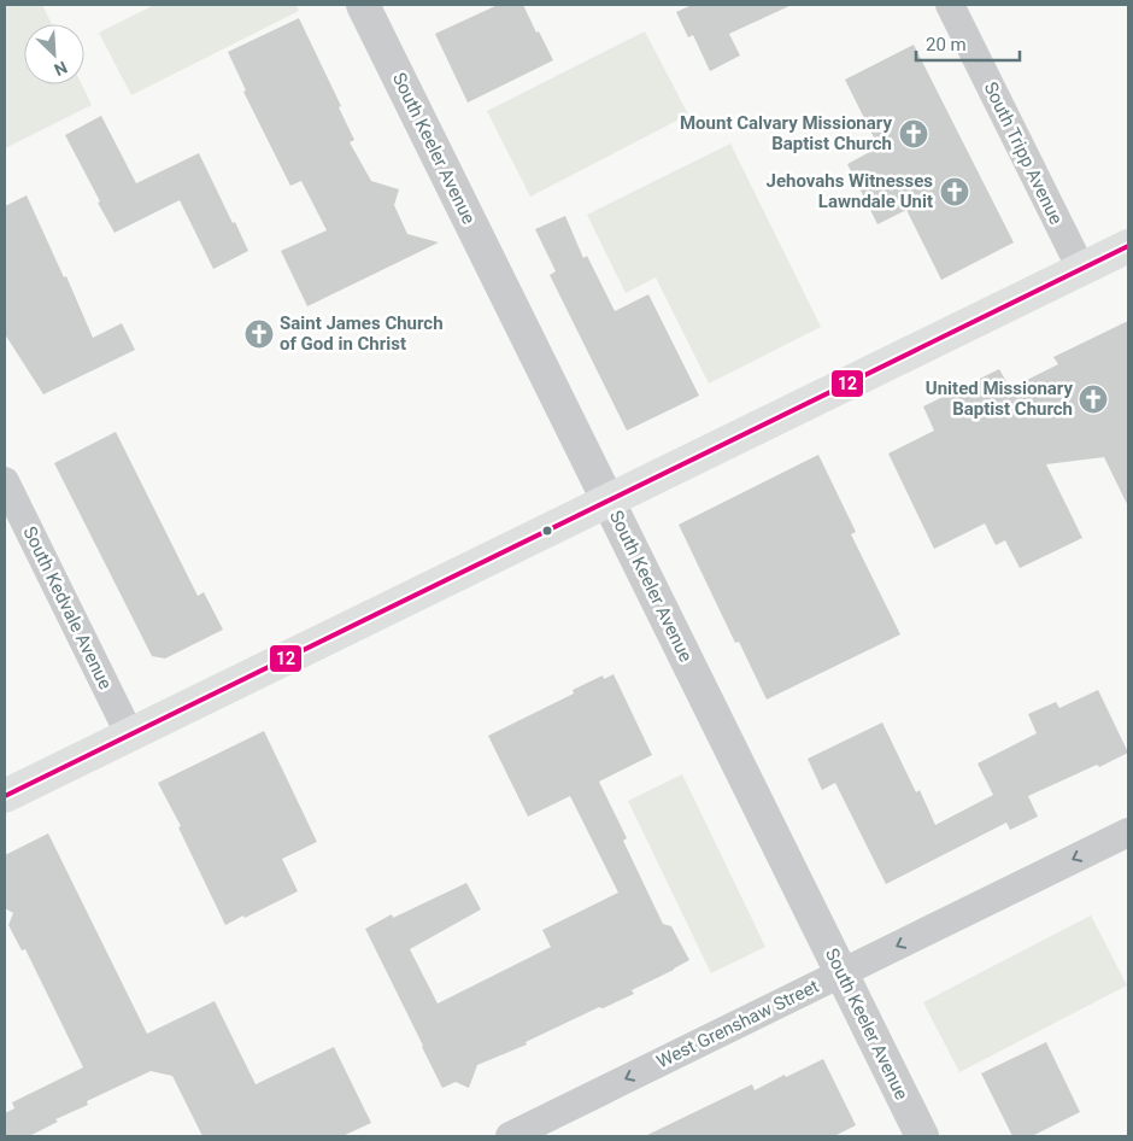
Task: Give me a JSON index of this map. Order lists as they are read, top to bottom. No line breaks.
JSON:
{"streets":{"street":["South Keeler Avenue","South Tripp Avenue","South Kedvale Avenue","West Grenshaw Street"]},"crossings":[["South Keeler Avenue","West Grenshaw Street"]],"one_way":["West Grenshaw Street"],"places":{"church":["Mount Calvary Missionary Baptist Church","Jehovahs Witnesses Lawndale Unit","Saint James Church of God in Christ","United Missionary Baptist Church"]},"lines":["transit line 12"],"scale_bar":"20 m","north":"bottom right"}
